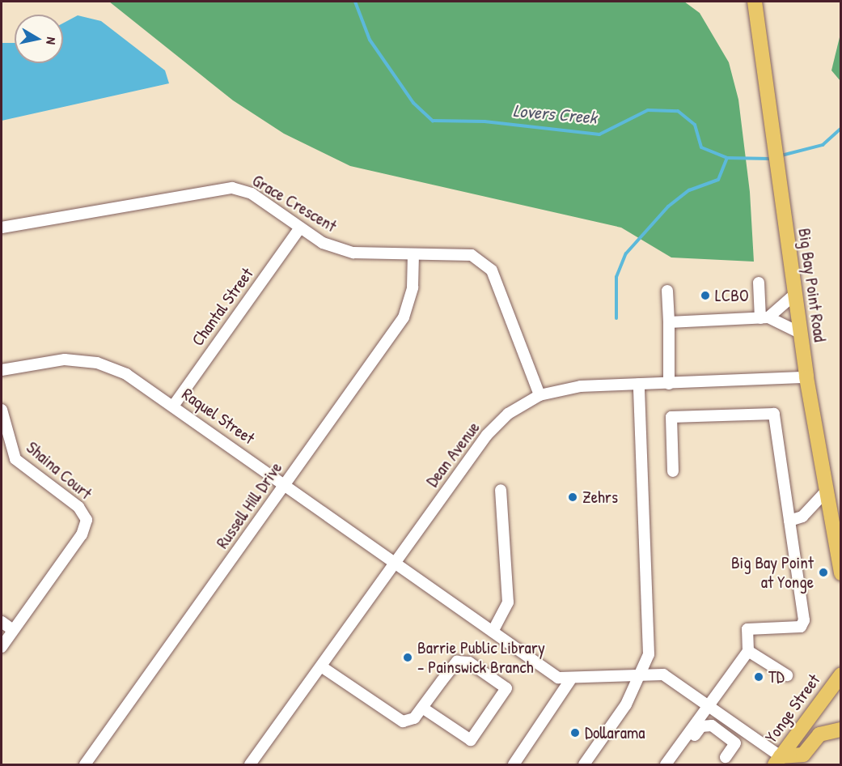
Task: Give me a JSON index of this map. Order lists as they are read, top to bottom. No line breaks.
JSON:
{"streets":{"main road":["Big Bay Point Road","Yonge Street"],"street":["Grace Crescent","Chantal Street","Raquel Street","Dean Avenue","Shaina Court","Russell Hill Drive"]},"crossings":[["Grace Crescent","Chantal Street"],["Grace Crescent","Dean Avenue"],["Grace Crescent","Russell Hill Drive"],["Big Bay Point Road","Dean Avenue"],["Chantal Street","Raquel Street"],["Raquel Street","Dean Avenue"],["Raquel Street","Russell Hill Drive"]],"water":["Lovers Creek"],"places":["LCBO","Zehrs","Big Bay Point at Yonge","Barrie Public Library - Painswick Branch","TD","Dollarama"],"north":"right"}
